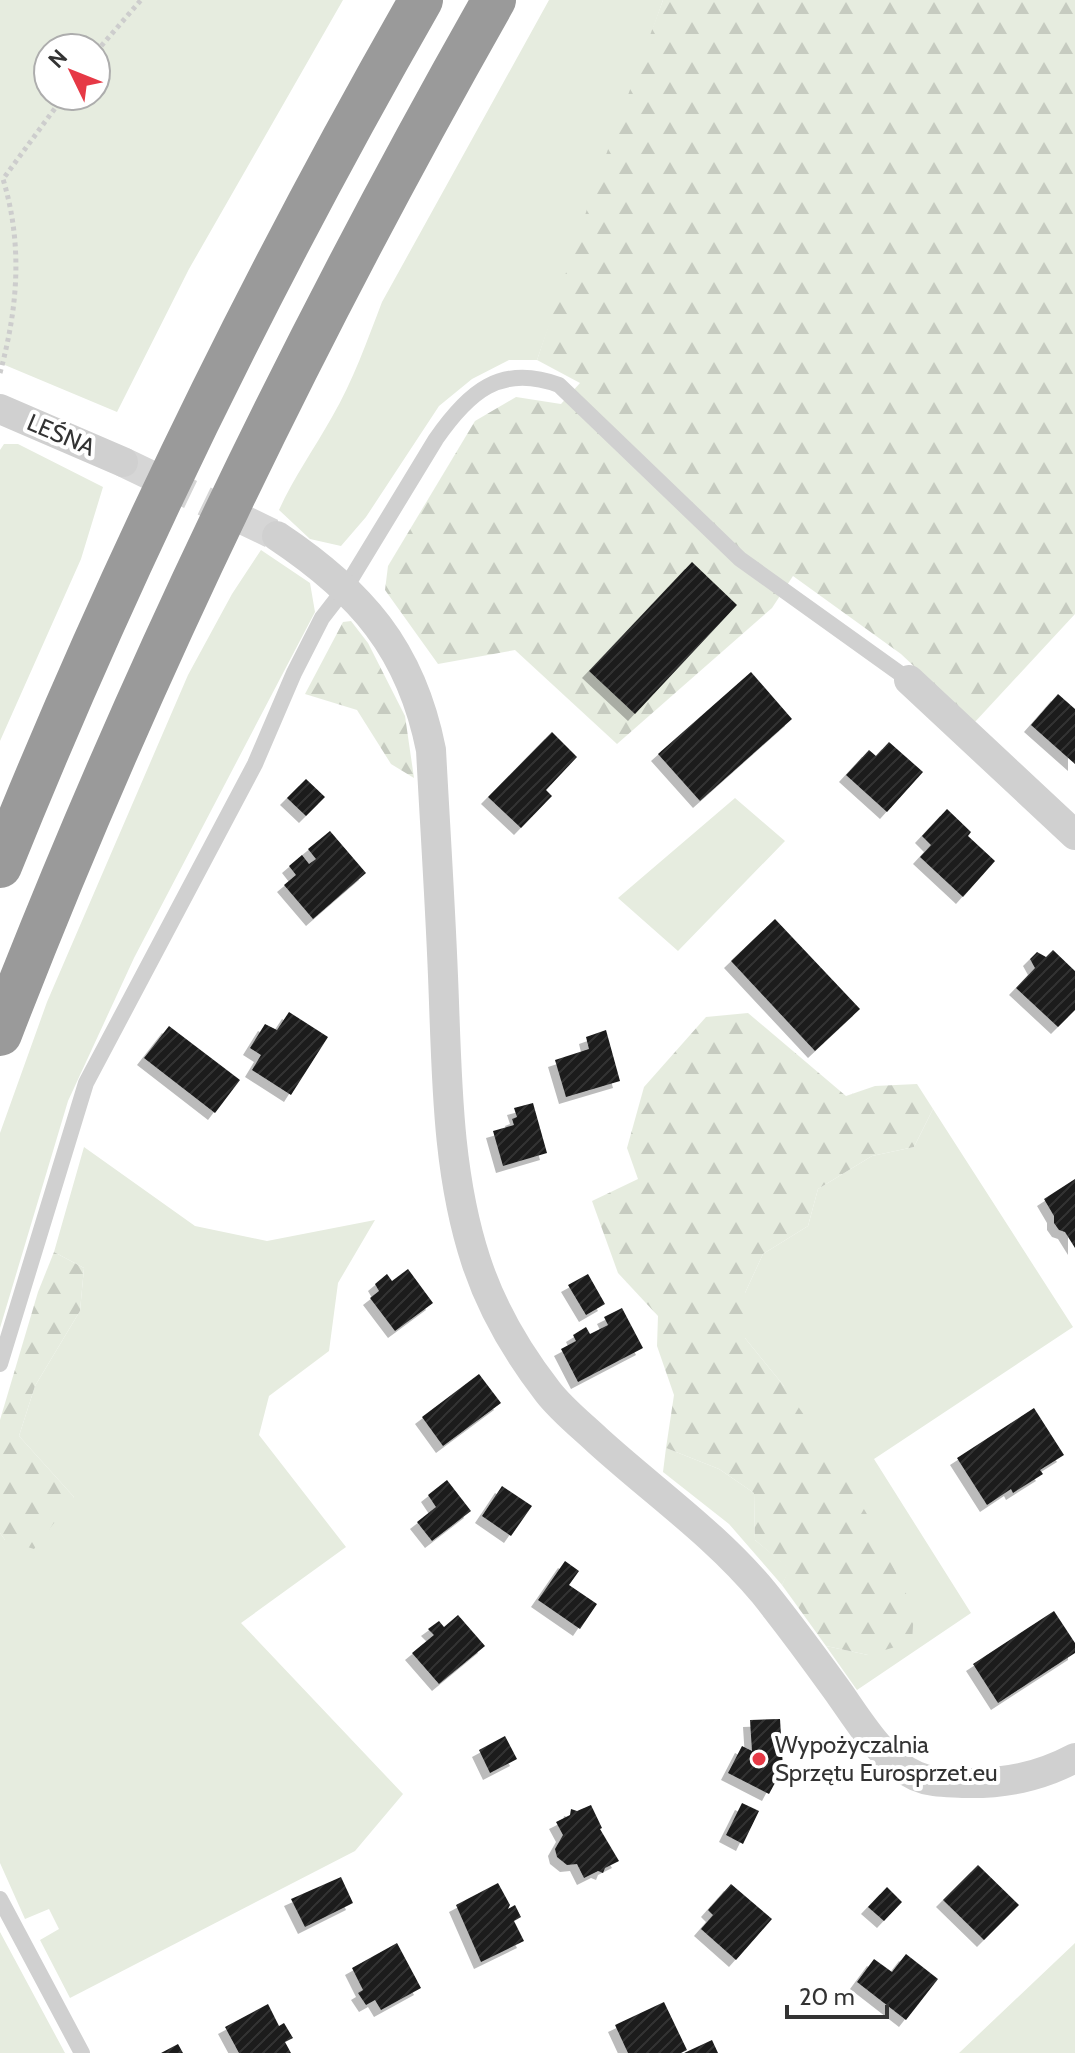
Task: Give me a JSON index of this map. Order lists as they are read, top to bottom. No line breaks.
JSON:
{"streets":{"street":["LEŚNA"]},"places":["Wypożyczalnia Sprzętu Eurosprzet.eu"],"scale_bar":"20 m","north":"top left"}
